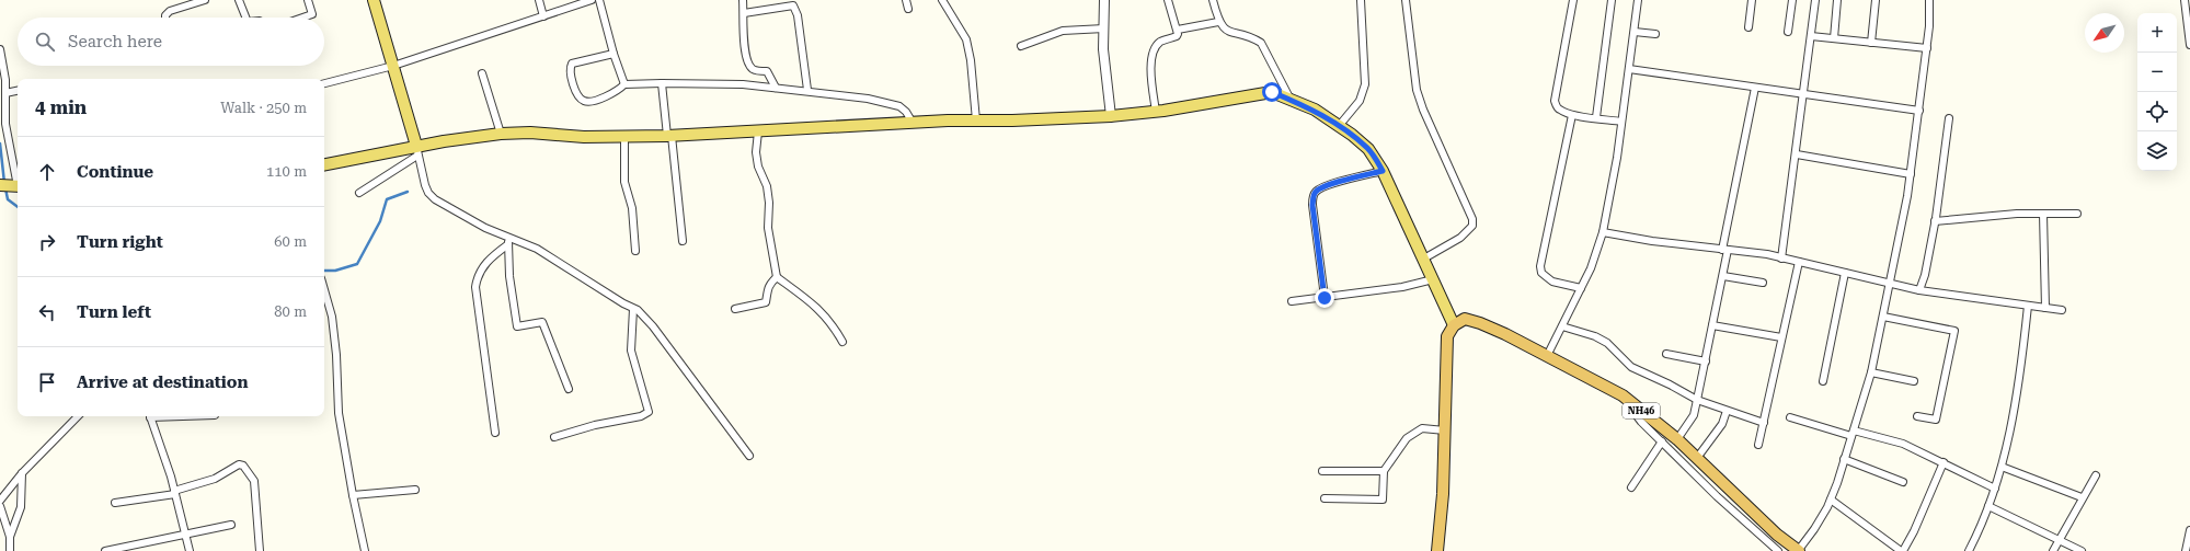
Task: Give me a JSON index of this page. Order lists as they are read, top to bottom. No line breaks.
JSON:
{"streets":{"highway":["NH46"]},"north":"bottom left","page":{"map_buttons":["+","−"],"search":"Search here","heading":["4 min","Walk · 250 m"],"list":[["Continue","110 m"],["Turn right","60 m"],["Turn left","80 m"],"Arrive at destination"]}}
